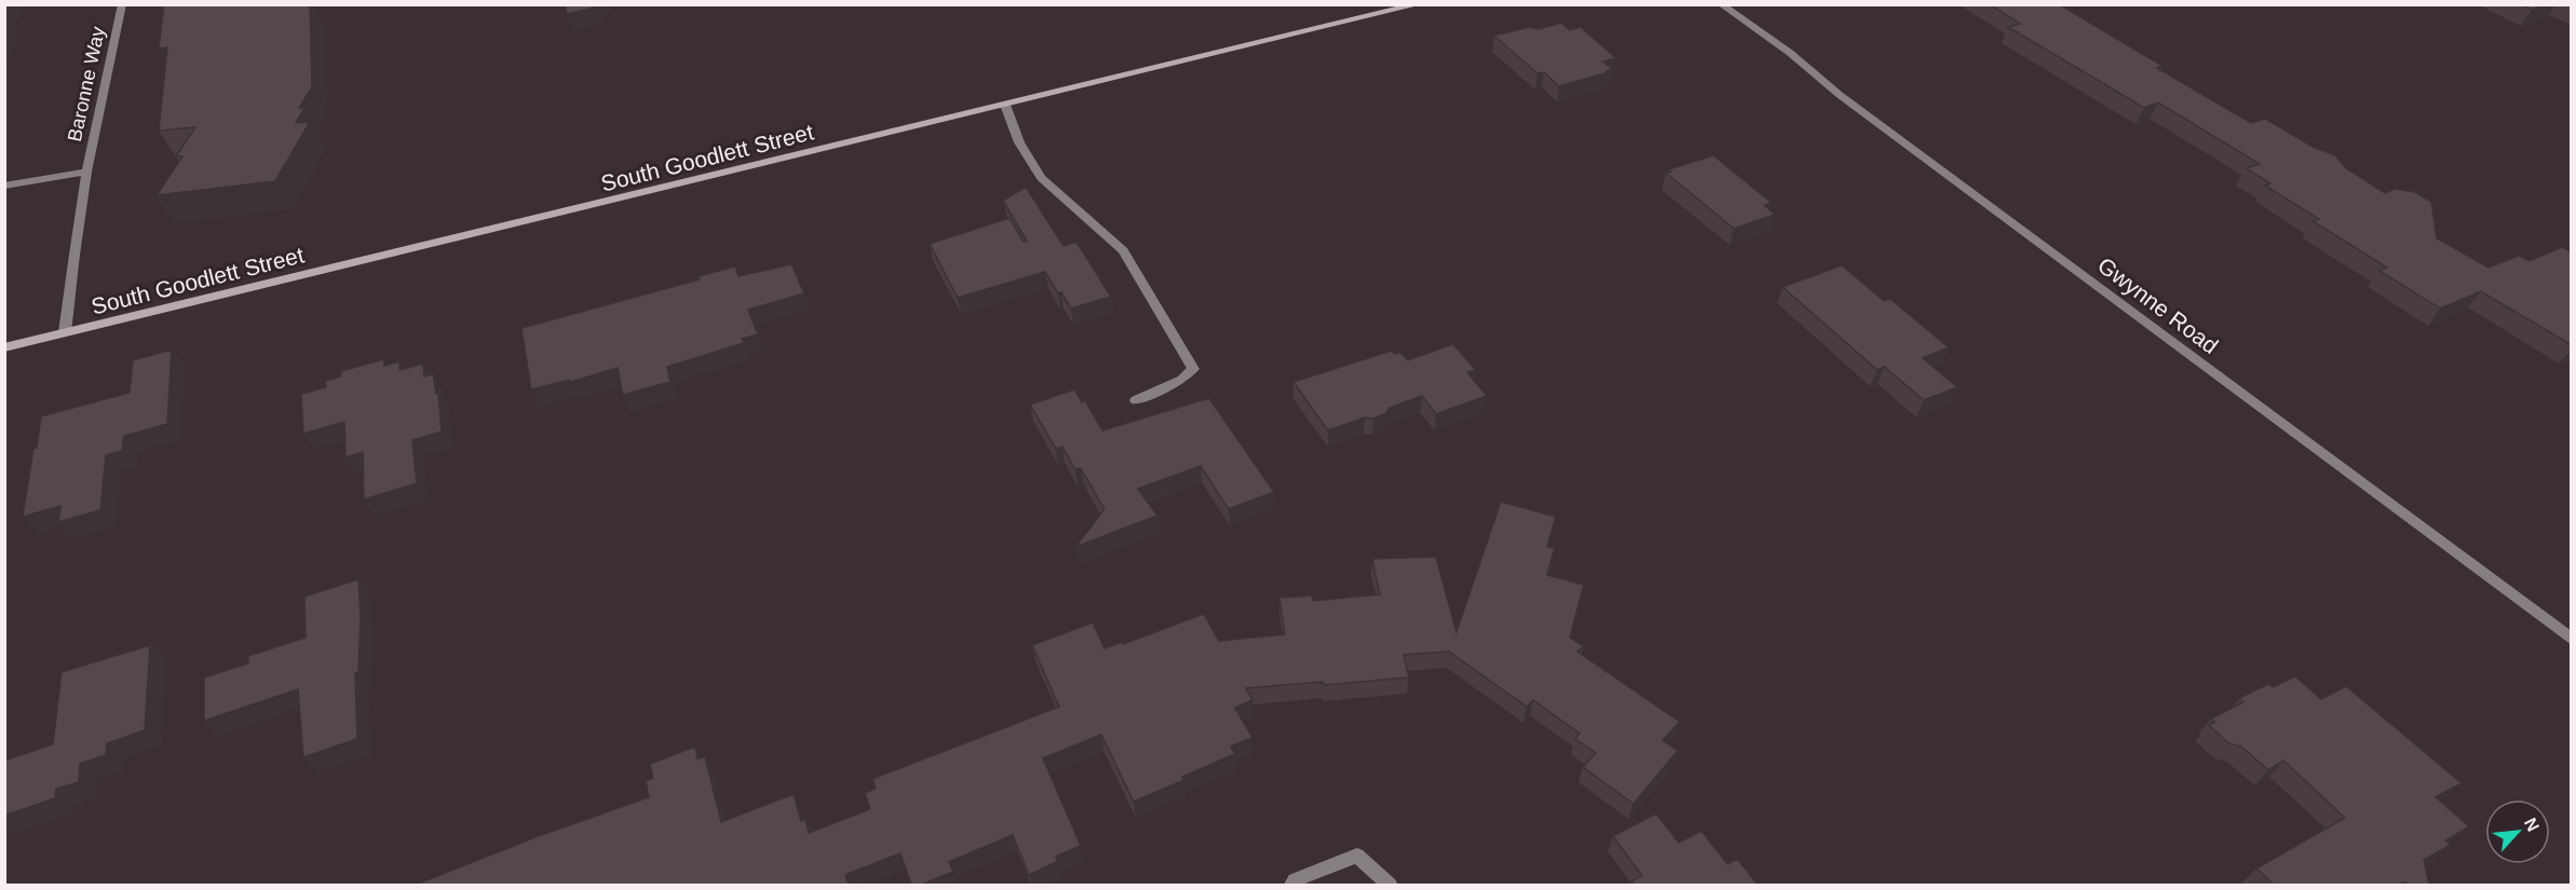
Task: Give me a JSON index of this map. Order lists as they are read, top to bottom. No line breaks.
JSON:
{"streets":{"main road":["South Goodlett Street"],"street":["Baronne Way","Gwynne Road"]},"crossings":[["Baronne Way","South Goodlett Street"]],"north":"top right"}
